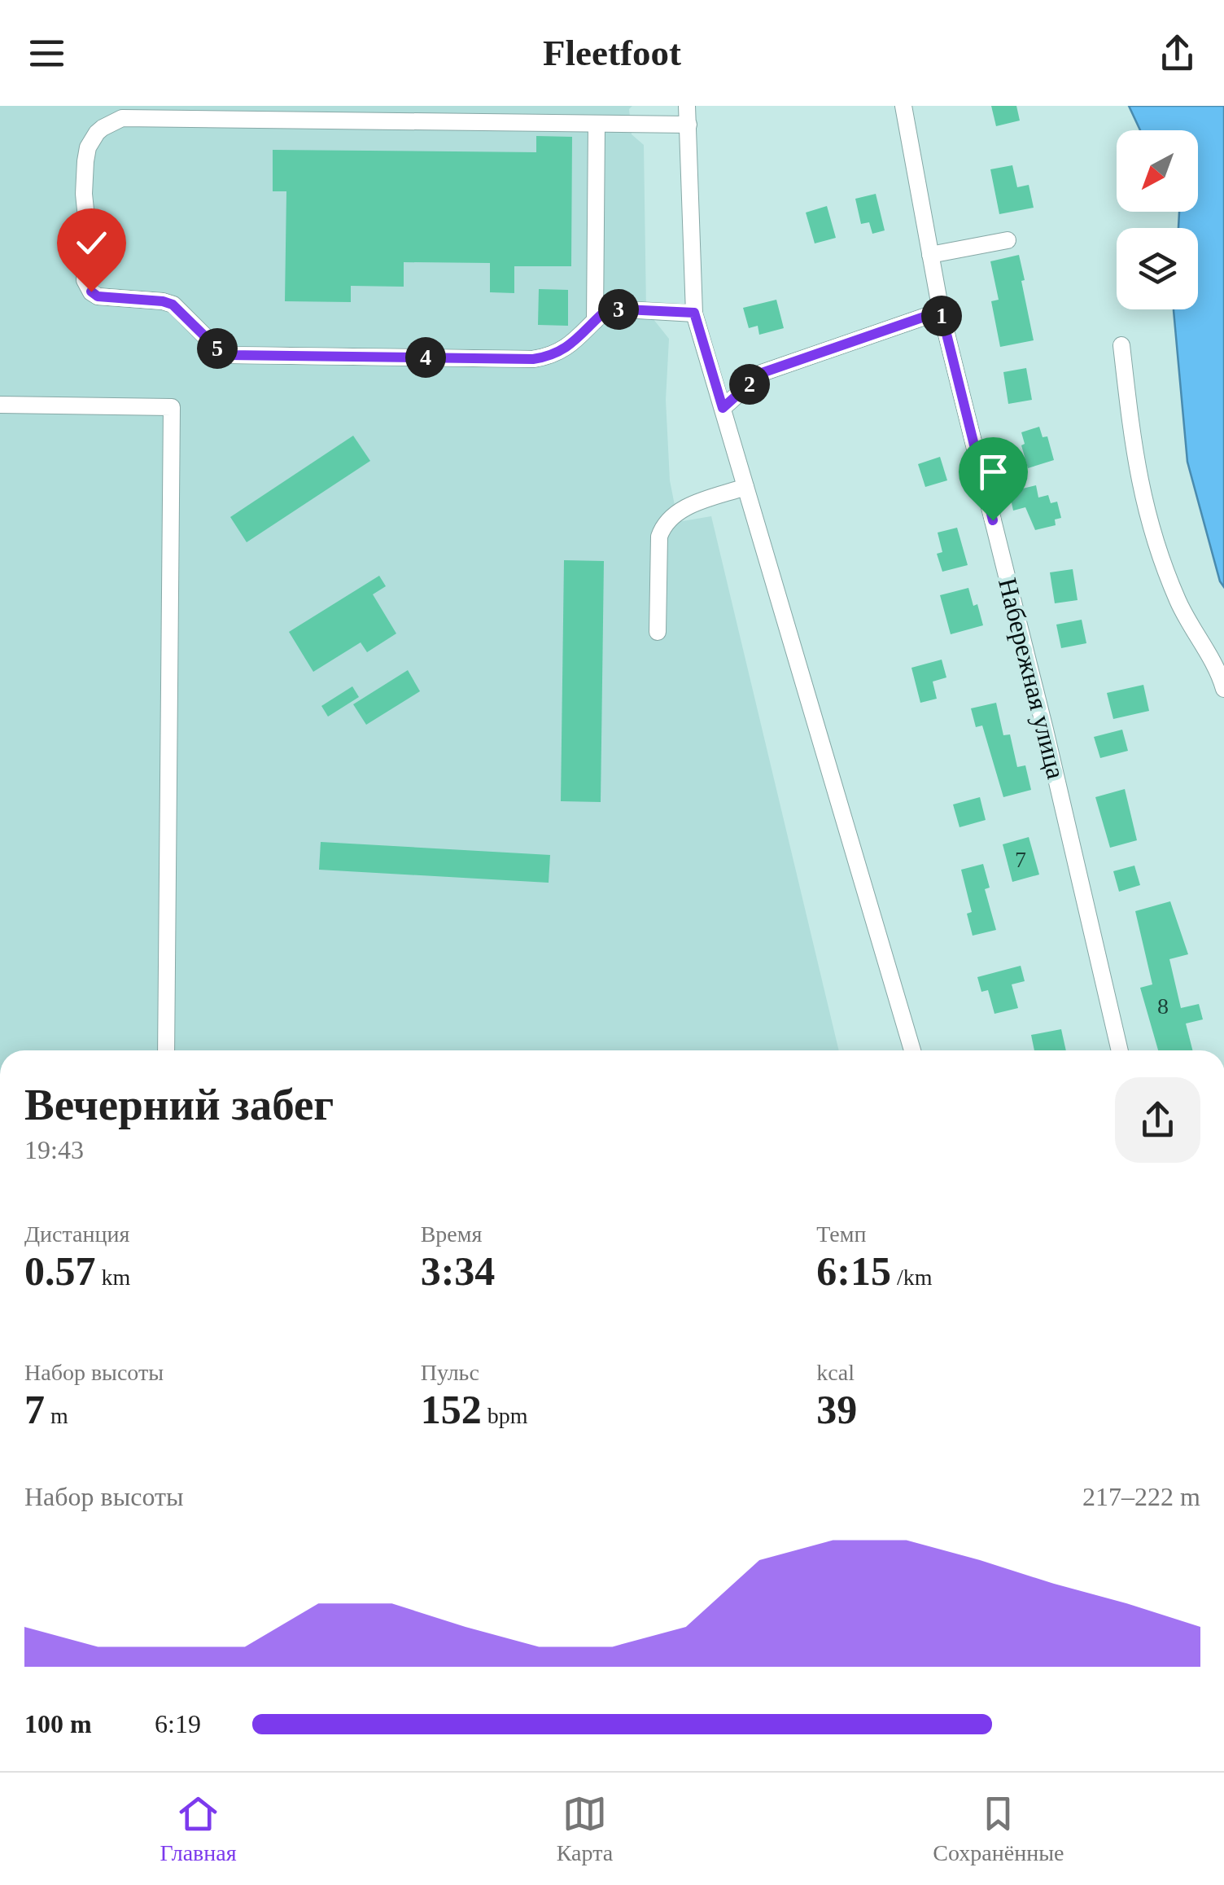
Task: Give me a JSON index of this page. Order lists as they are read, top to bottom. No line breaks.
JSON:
{"streets":{"street":["Набережная улица"]},"house_numbers":["7","8"],"north":"bottom left","page":{"header":"Fleetfoot","pins":["3","1","5","4","2"],"heading":["Вечерний забег","19:43"],"stats":[["Дистанция","0.57 km"],["Время","3:34"],["Темп","6:15 /km"],["Набор высоты","7 m"],["Пульс","152 bpm"],["kcal","39"]],"chart":["Набор высоты","217–222 m"],"list":[{"name":"100 m","note":"6:19"}],"tabs":["Главная","Карта","Сохранённые"]}}
